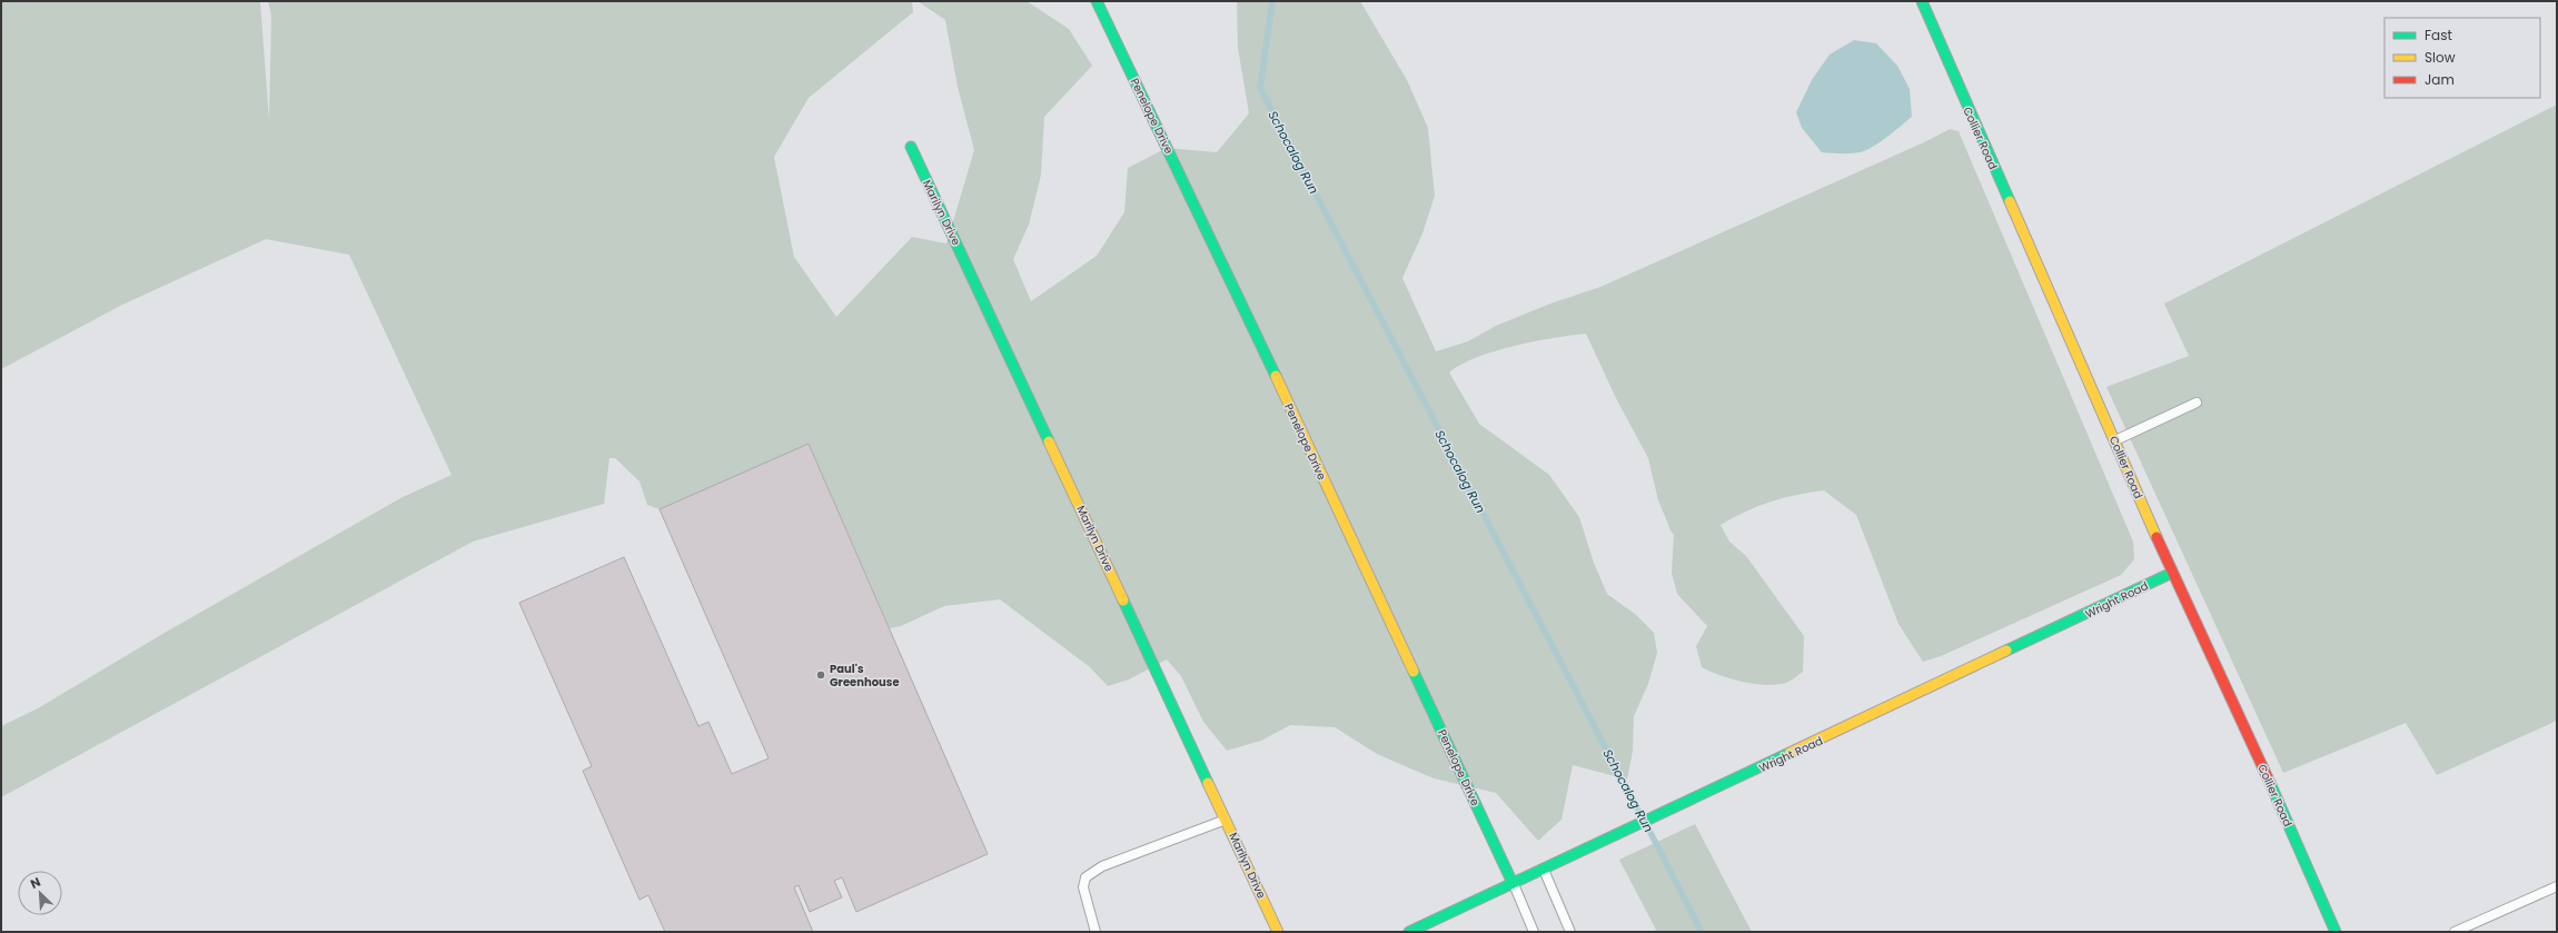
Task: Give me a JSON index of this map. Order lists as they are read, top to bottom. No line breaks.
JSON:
{"streets":{"street":["Penelope Drive","Collier Road","Marilyn Drive","Wright Road"]},"crossings":[["Penelope Drive","Wright Road"],["Collier Road","Wright Road"]],"water":["Schocalog Run"],"places":["Paul's Greenhouse"],"legend":["Fast","Slow","Jam"],"north":"top left"}
